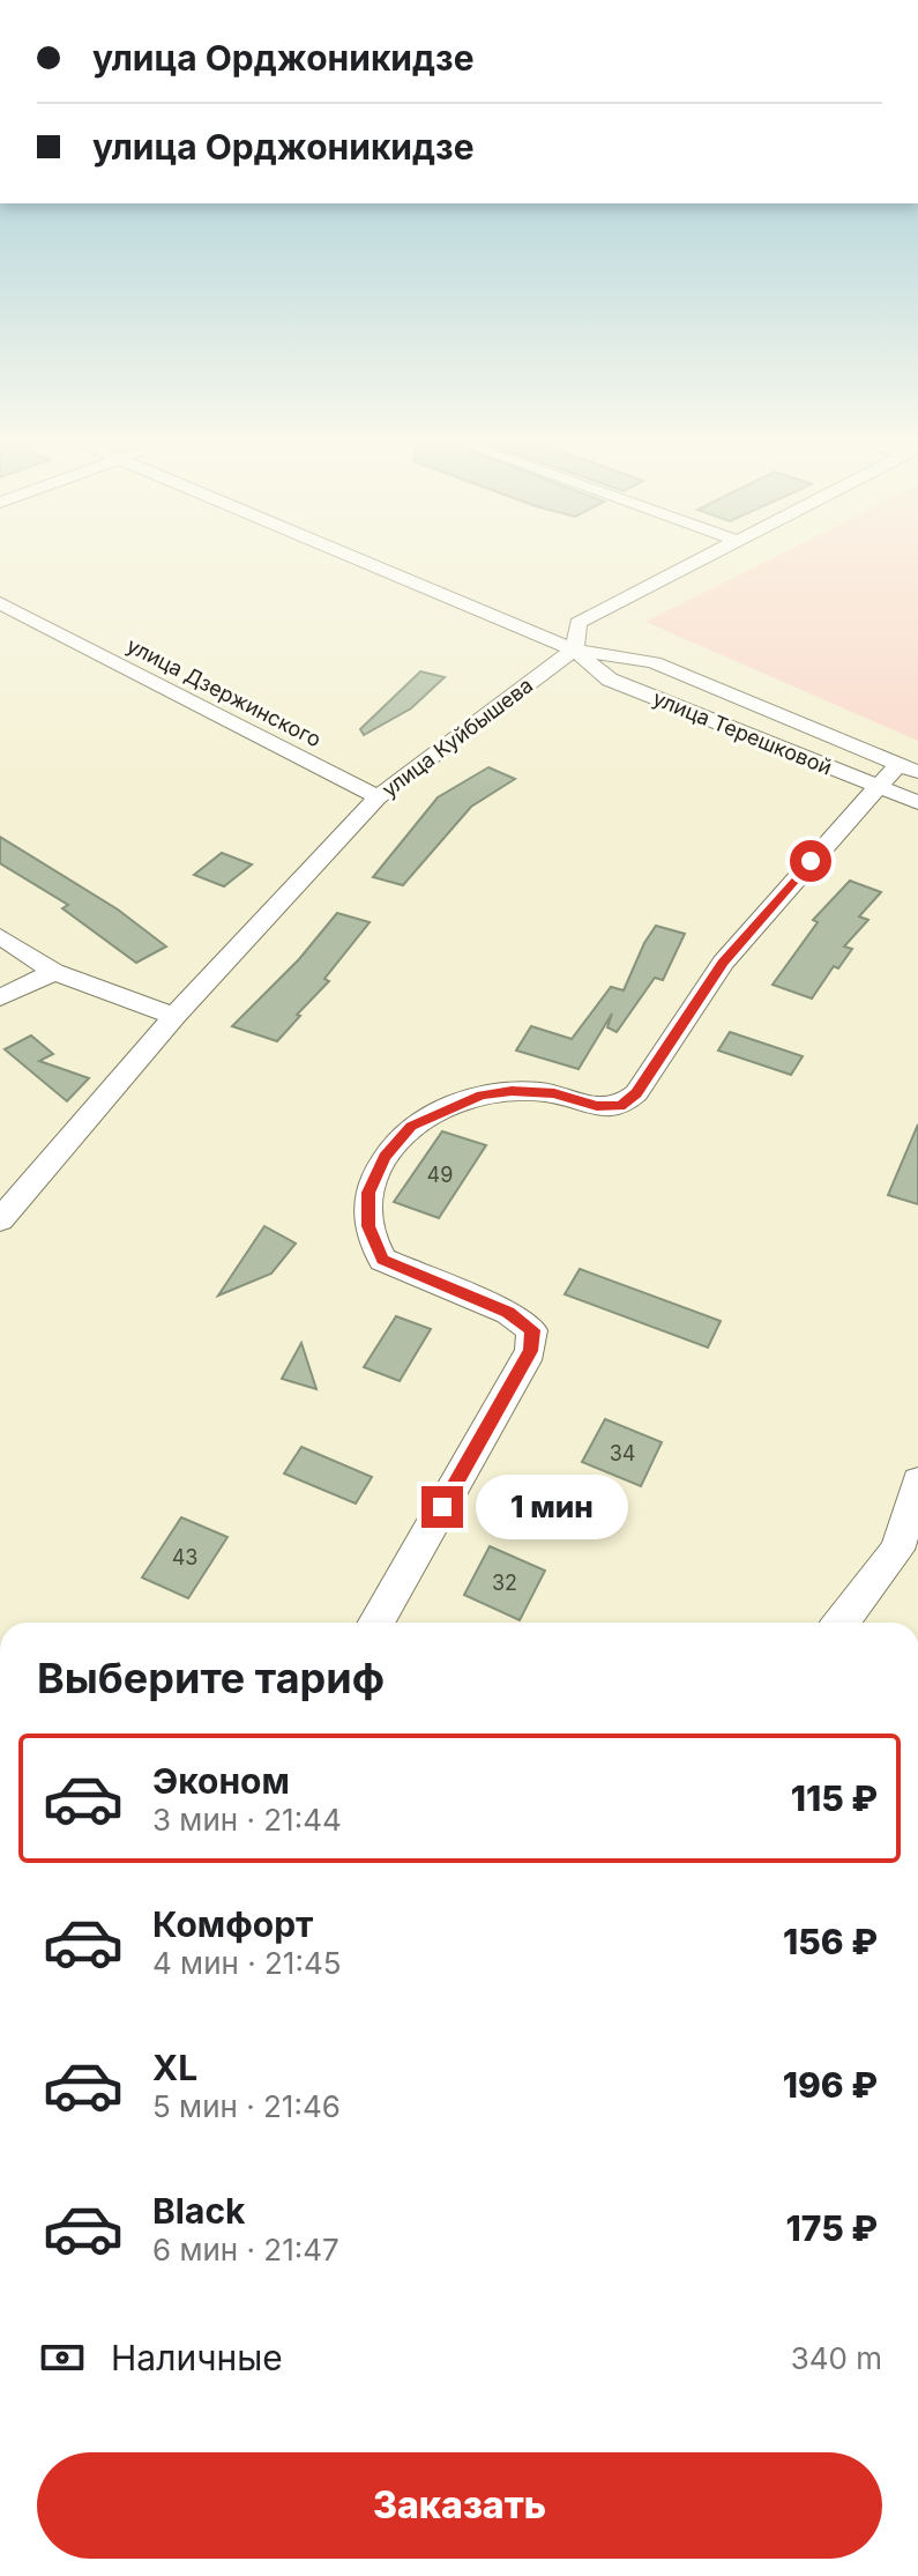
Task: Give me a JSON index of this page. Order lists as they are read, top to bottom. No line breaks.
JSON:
{"streets":{"street":["улица Дзержинского","улица Терешковой","улица Куйбышева"]},"crossings":[["улица Дзержинского","улица Куйбышева"],["улица Терешковой","улица Куйбышева"]],"house_numbers":["49","34","43","32"],"page":{"banner":["улица Орджоникидзе","улица Орджоникидзе"],"bubble":"1 мин","heading":"Выберите тариф","list":[{"name":"Эконом","note":"3 мин · 21:44","value":"115 ₽"},{"name":"Комфорт","note":"4 мин · 21:45","value":"156 ₽"},{"name":"XL","note":"5 мин · 21:46","value":"196 ₽"},{"name":"Black","note":"6 мин · 21:47","value":"175 ₽"}],"pay":["Наличные","340 m"],"buttons":"Заказать"}}
